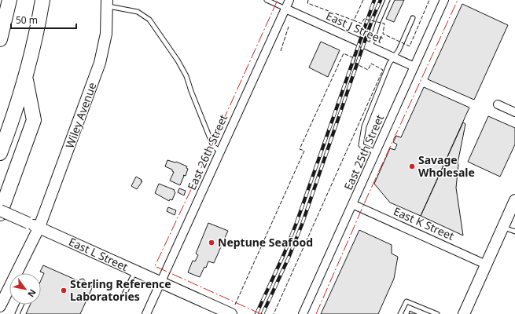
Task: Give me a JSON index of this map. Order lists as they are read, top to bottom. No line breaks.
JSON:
{"streets":{"street":["East J Street","Wiley Avenue","East 26th Street","East 25th Street","East K Street","East L Street"]},"crossings":[["East J Street","East 26th Street"],["East J Street","East 25th Street"],["Wiley Avenue","East L Street"],["East 26th Street","East L Street"],["East 25th Street","East K Street"]],"places":["Savage Wholesale","Neptune Seafood","Sterling Reference Laboratories"],"scale_bar":"50 m","north":"bottom right"}
